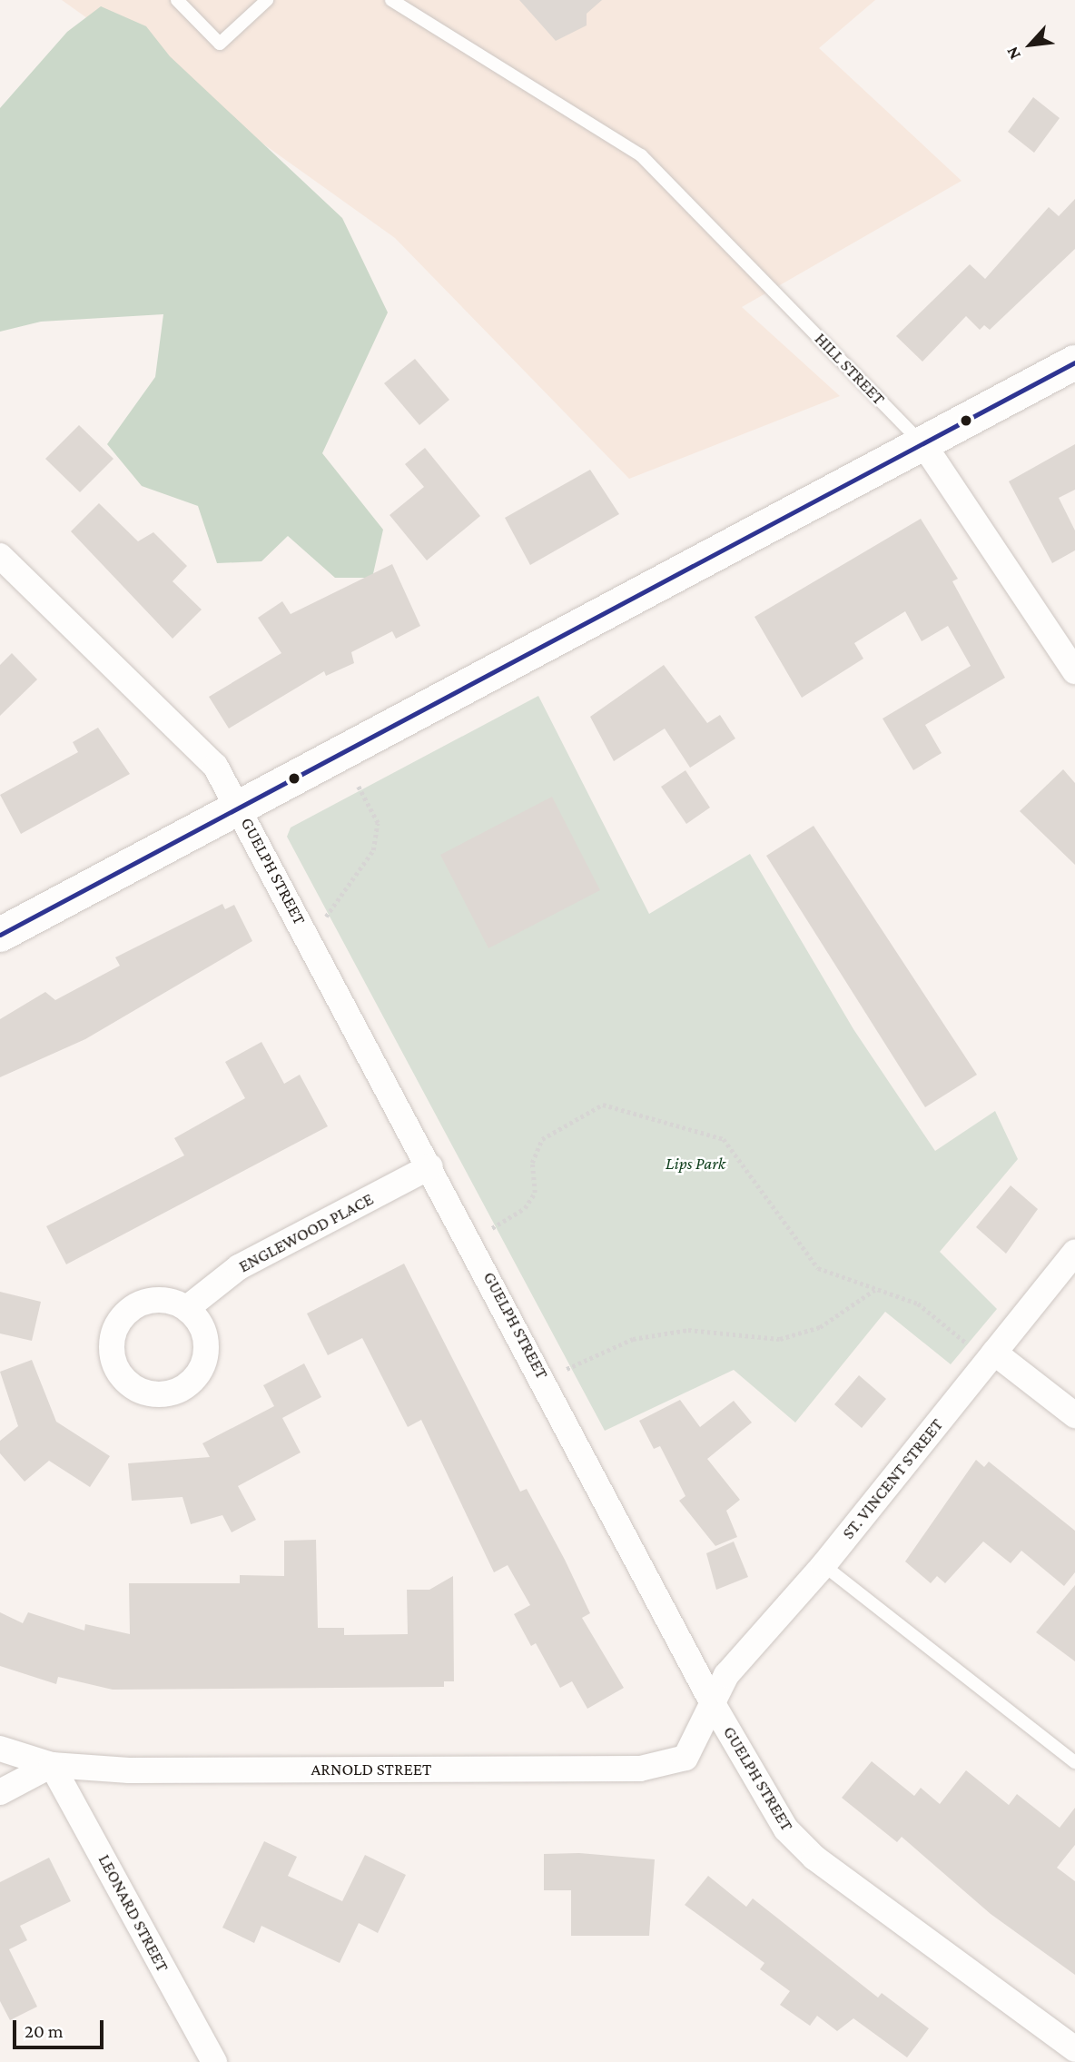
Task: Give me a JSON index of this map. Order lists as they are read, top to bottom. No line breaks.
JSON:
{"streets":{"street":["HILL STREET","GUELPH STREET","ENGLEWOOD PLACE","ST. VINCENT STREET","ARNOLD STREET","LEONARD STREET"]},"crossings":[["GUELPH STREET","ENGLEWOOD PLACE"],["GUELPH STREET","ST. VINCENT STREET"],["GUELPH STREET","ARNOLD STREET"],["ST. VINCENT STREET","ARNOLD STREET"],["ARNOLD STREET","LEONARD STREET"]],"parks":["Lips Park"],"scale_bar":"20 m","north":"bottom left"}
